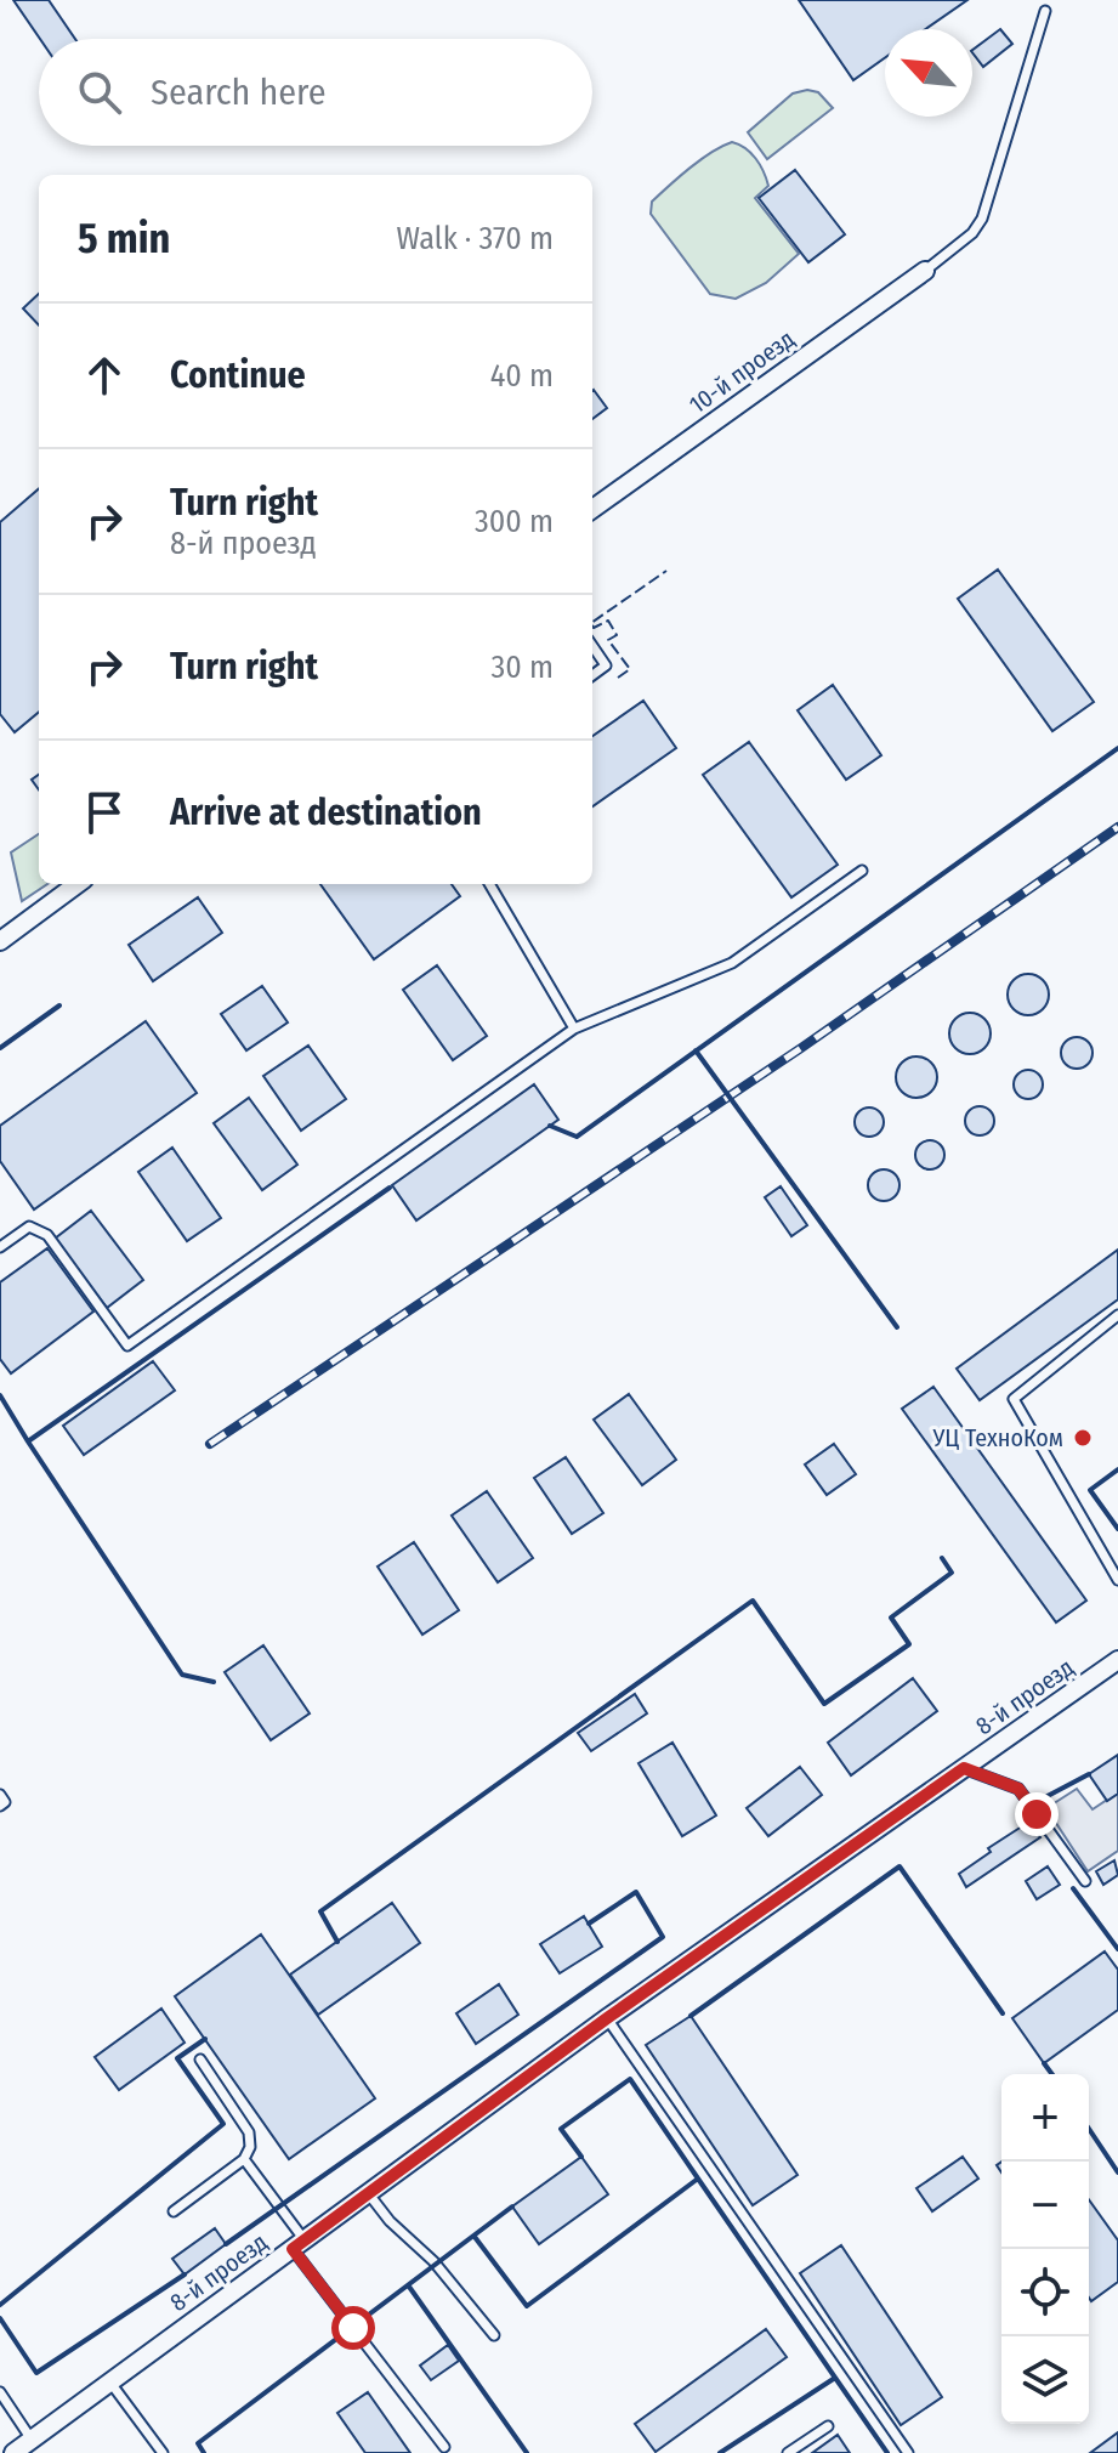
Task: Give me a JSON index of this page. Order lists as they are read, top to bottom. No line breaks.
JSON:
{"streets":{"street":["10-й проезд","8-й проезд"]},"places":["УЦ ТехноКом"],"north":"top left","page":{"search":"Search here","heading":["5 min","Walk · 370 m"],"list":[["Continue","40 m"],["Turn right","8-й проезд","300 m"],["Turn right","30 m"],"Arrive at destination"],"map_buttons":["+","−"]}}
